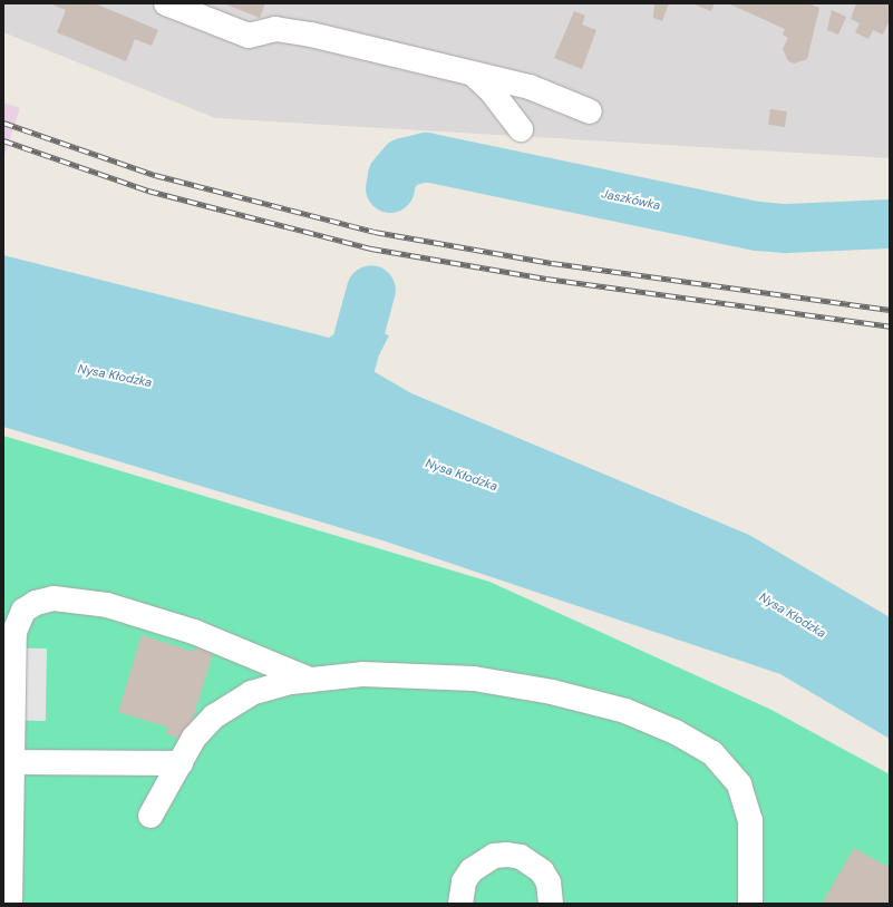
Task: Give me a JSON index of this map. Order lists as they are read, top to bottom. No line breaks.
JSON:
{"water":["Jaszkówka","Nysa Kłodzka"]}
